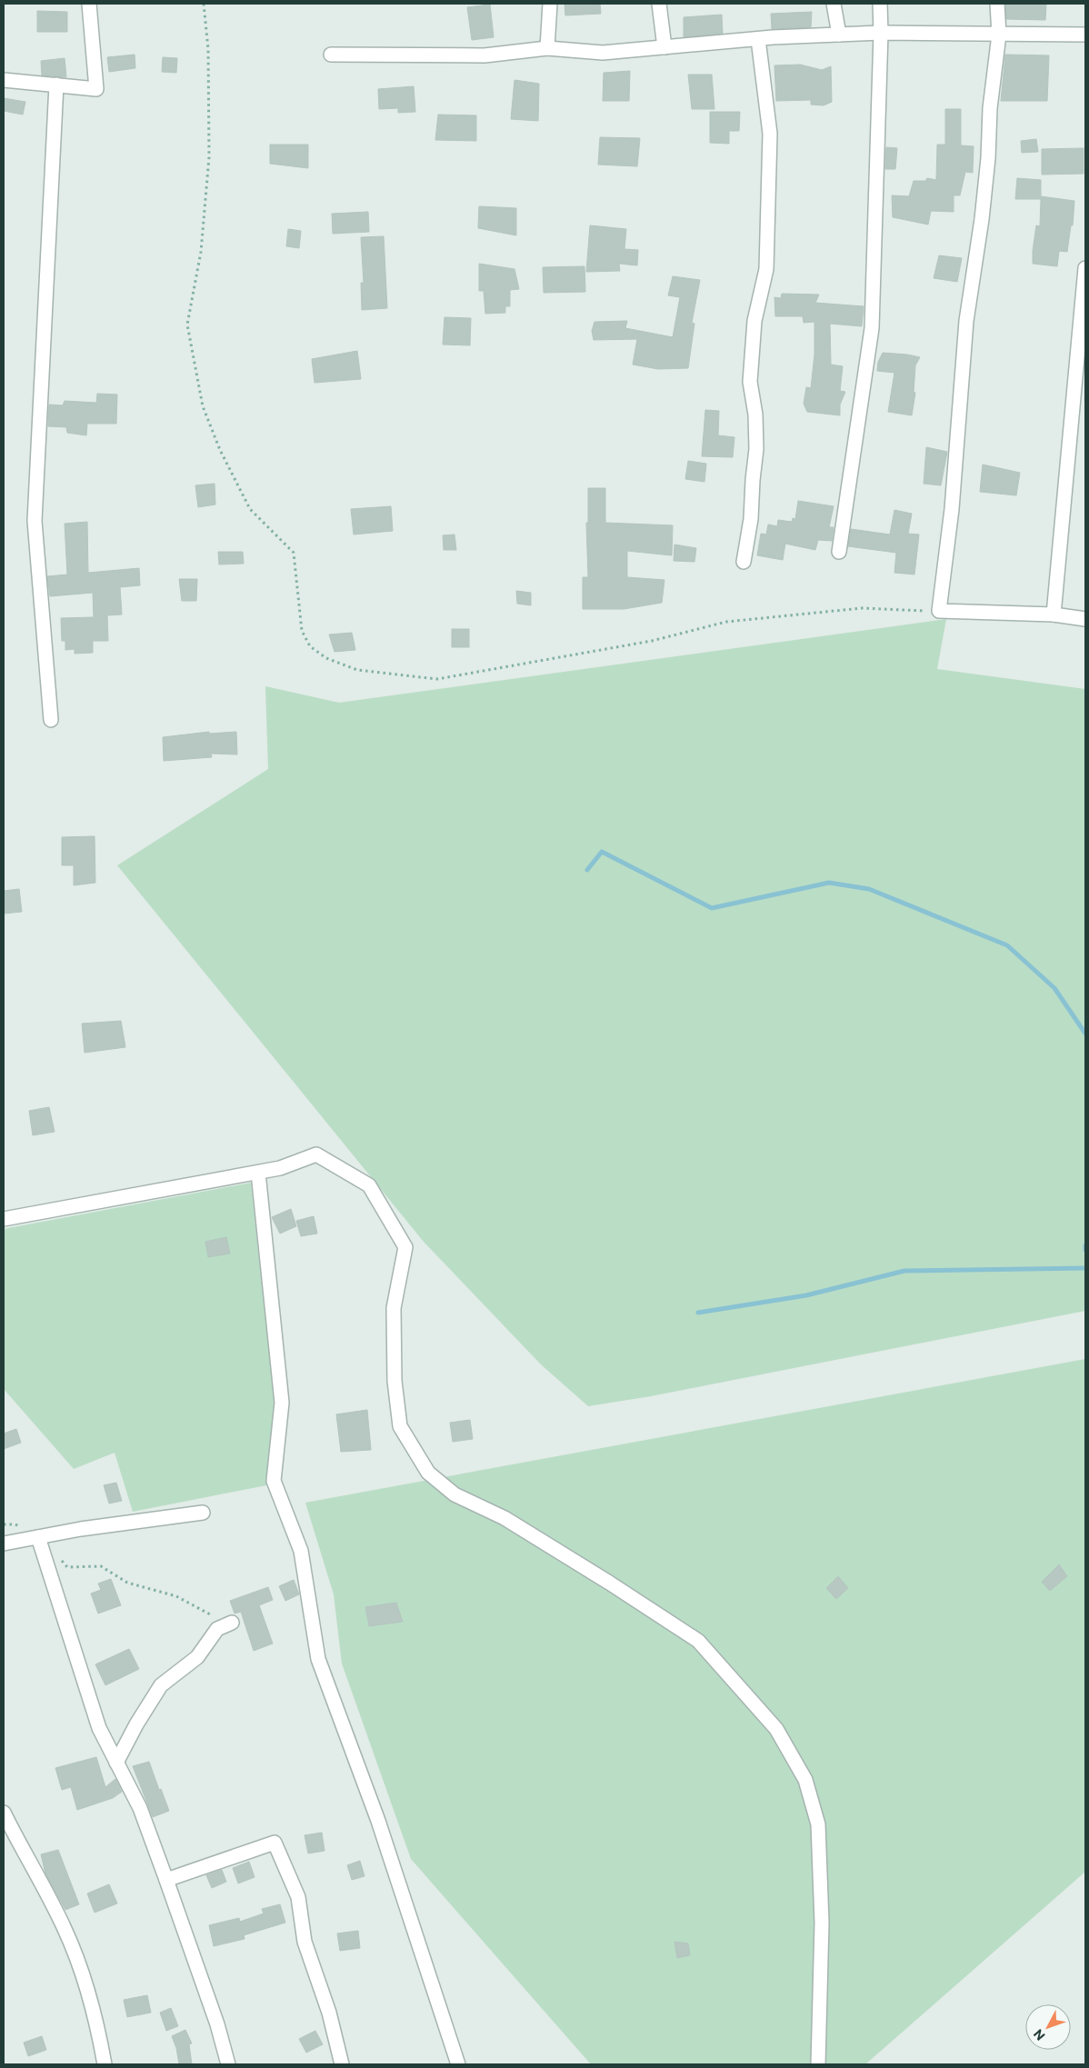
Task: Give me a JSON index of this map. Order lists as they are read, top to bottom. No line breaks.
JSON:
{"north":"bottom left"}
